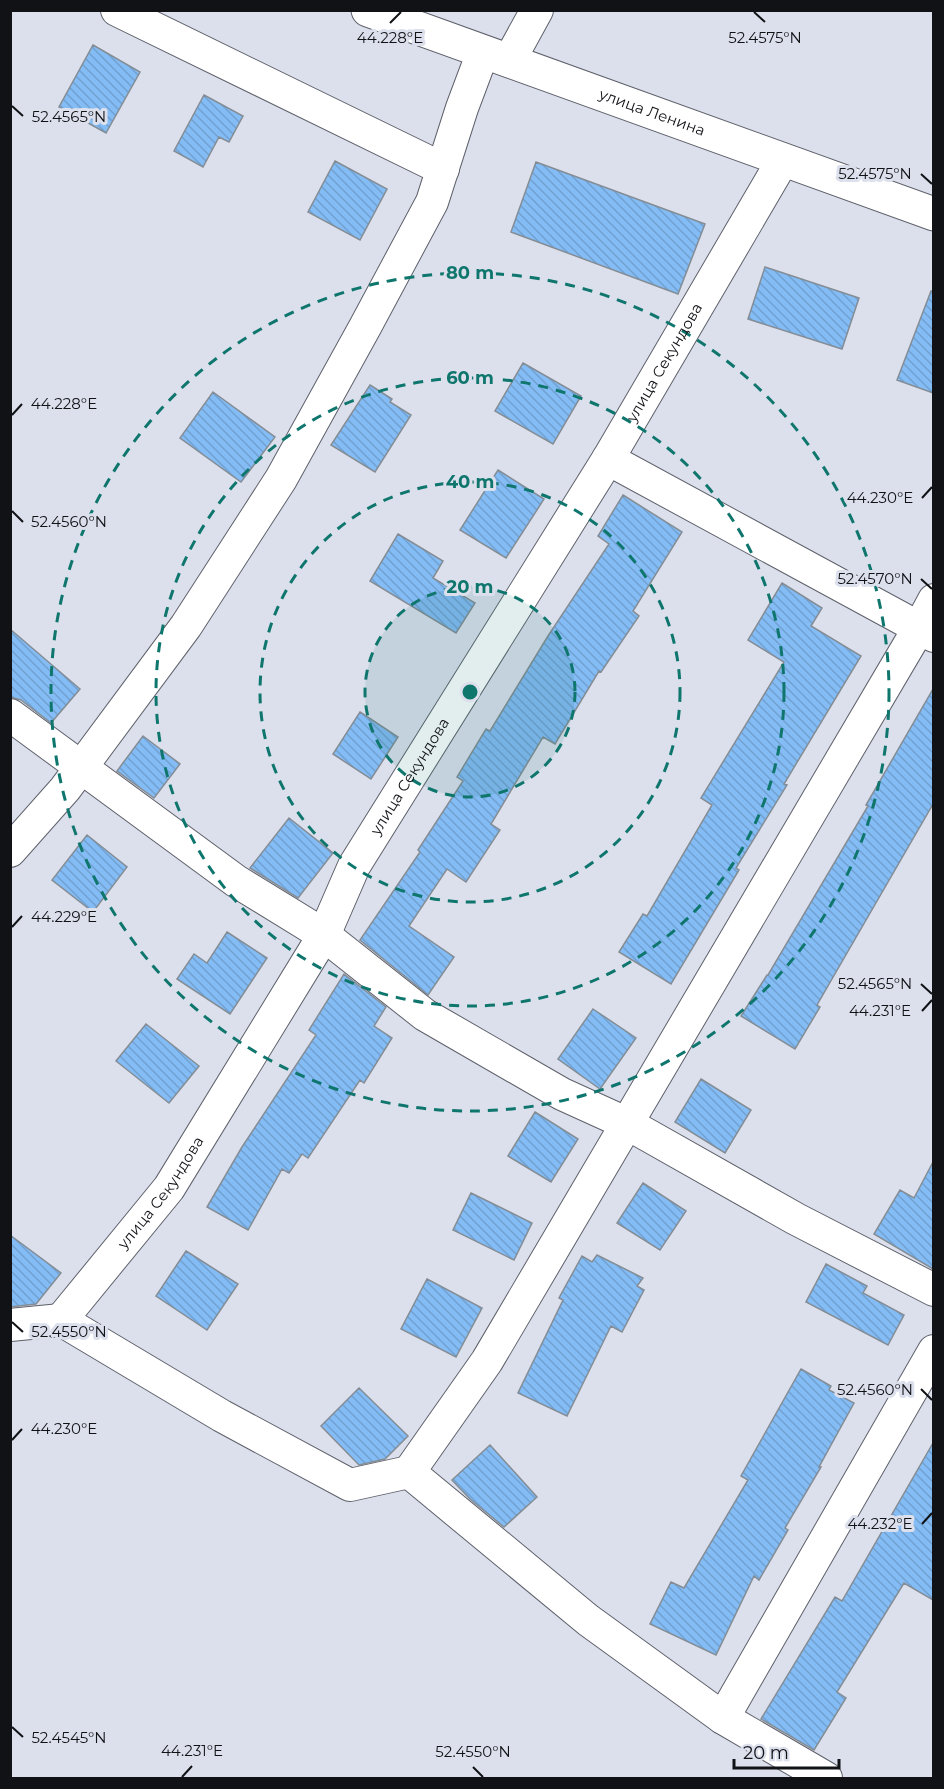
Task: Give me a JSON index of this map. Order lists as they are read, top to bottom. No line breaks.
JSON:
{"streets":{"main road":["улица Ленина"],"street":["улица Секундова"]},"crossings":[["улица Ленина","улица Секундова"]],"scale_bar":"20 m","coordinates":["52.4575°N","44.228°E","52.4565°N","44.230°E","52.4560°N","52.4570°N","44.229°E","44.231°E","52.4550°N","44.232°E","52.4545°N"],"rings":["80 m","60 m","40 m","20 m"]}
